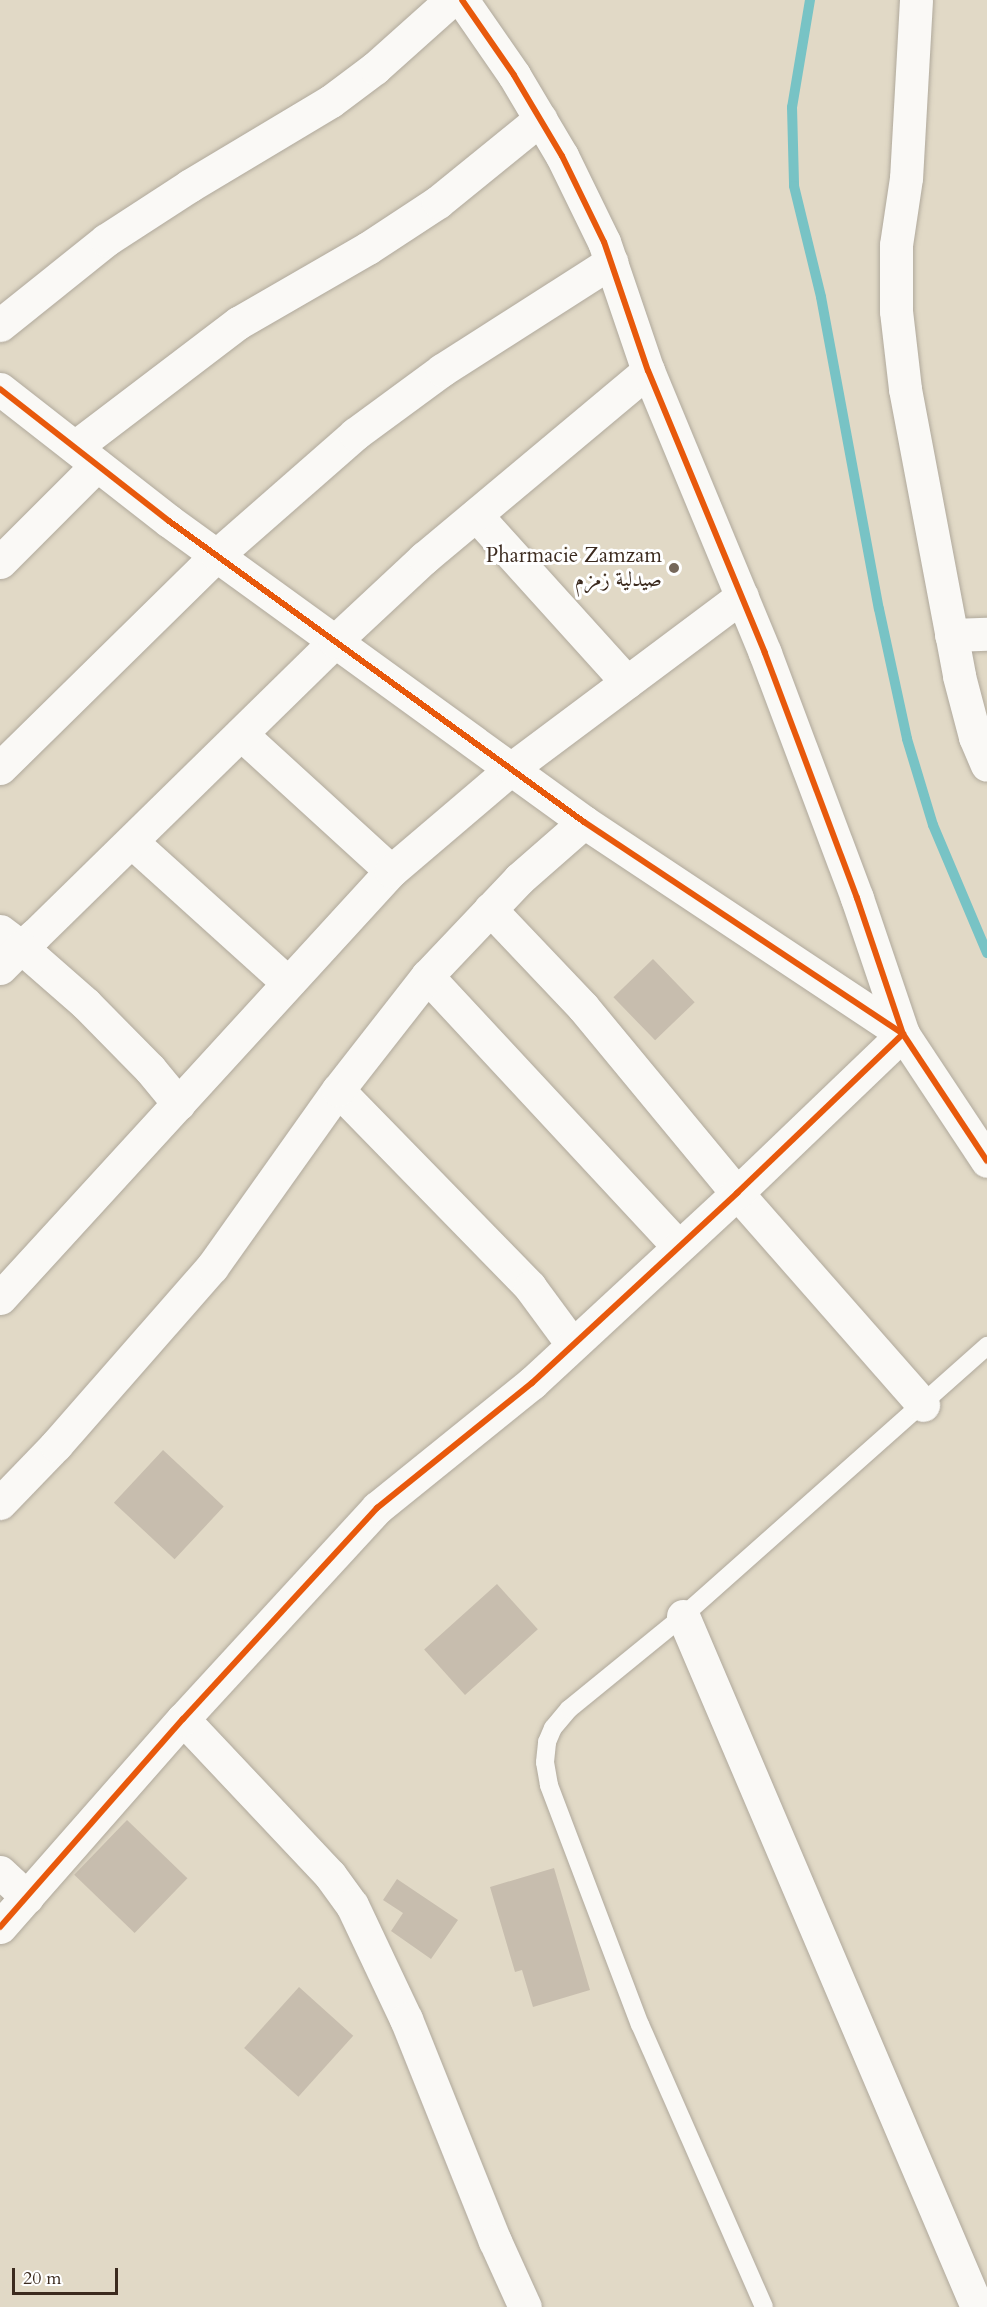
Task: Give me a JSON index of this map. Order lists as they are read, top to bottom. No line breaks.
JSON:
{"places":["Pharmacie Zamzam صيدلية زمزم"],"scale_bar":"20 m"}
